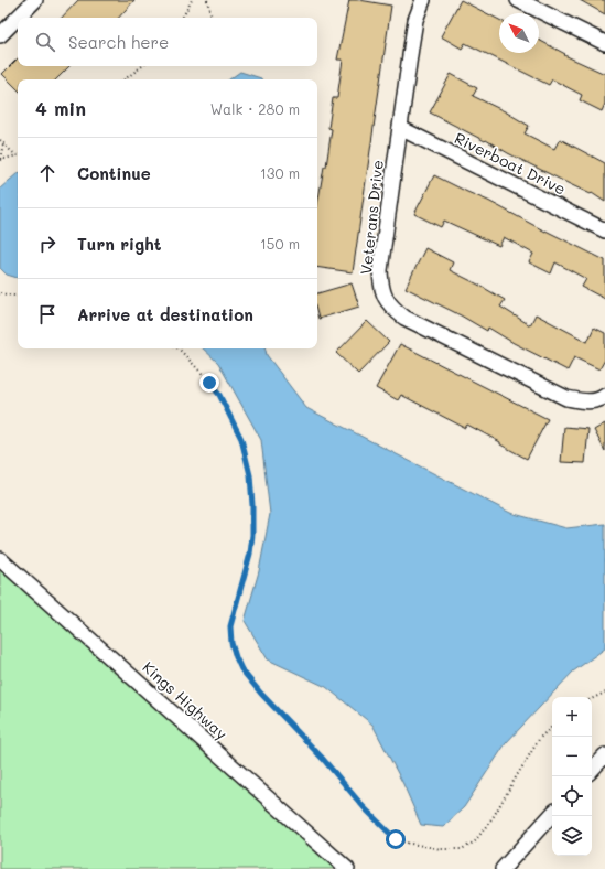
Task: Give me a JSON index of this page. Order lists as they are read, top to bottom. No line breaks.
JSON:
{"streets":{"street":["Riverboat Drive","Veterans Drive","Kings Highway"]},"crossings":[["Riverboat Drive","Veterans Drive"]],"north":"top left","page":{"search":"Search here","heading":["4 min","Walk · 280 m"],"list":[["Continue","130 m"],["Turn right","150 m"],"Arrive at destination"],"map_buttons":["+","−"]}}
